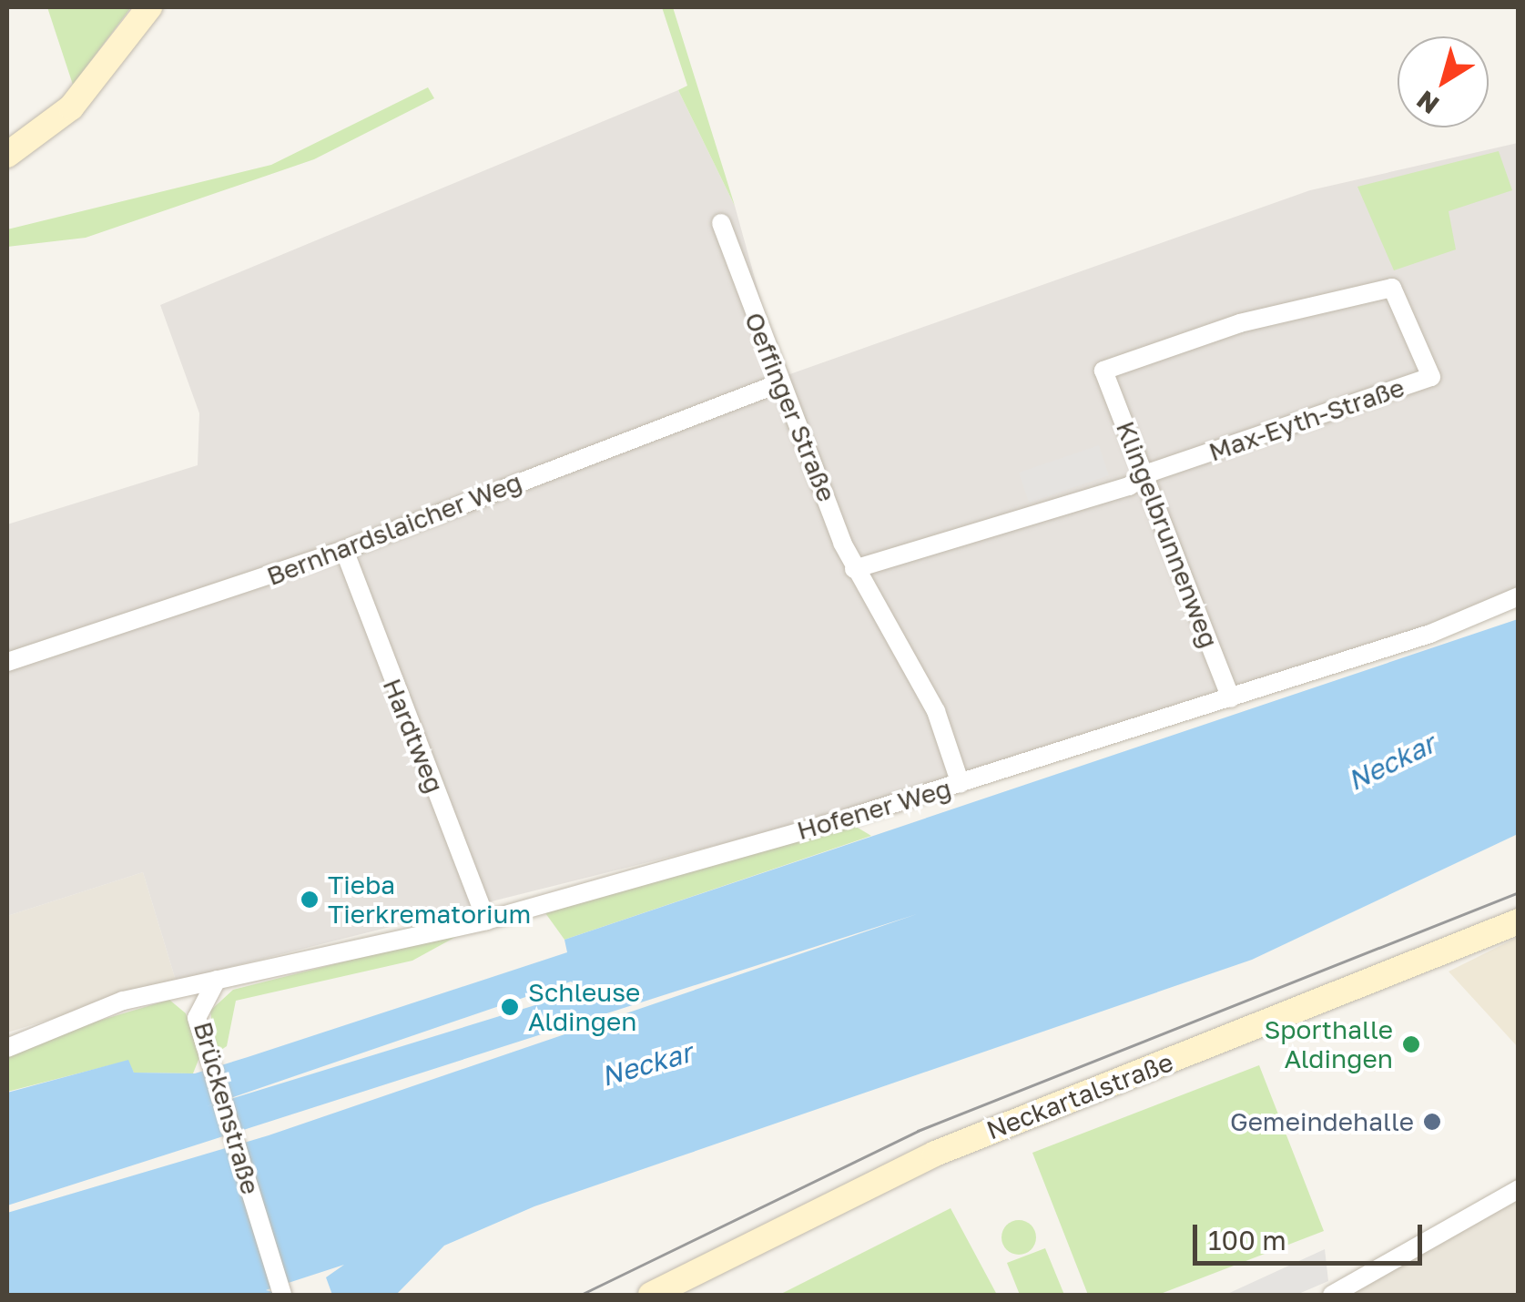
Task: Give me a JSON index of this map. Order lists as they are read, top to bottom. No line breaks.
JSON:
{"streets":{"main road":["Neckartalstraße"],"street":["Oeffinger Straße","Max-Eyth-Straße","Bernhardslaicher Weg","Klingelbrunnenweg","Hardtweg","Hofener Weg","Brückenstraße"]},"crossings":[["Oeffinger Straße","Max-Eyth-Straße"],["Oeffinger Straße","Bernhardslaicher Weg"],["Oeffinger Straße","Hofener Weg"],["Max-Eyth-Straße","Klingelbrunnenweg"],["Bernhardslaicher Weg","Hardtweg"],["Klingelbrunnenweg","Hofener Weg"],["Hardtweg","Hofener Weg"],["Hofener Weg","Brückenstraße"]],"water":["Neckar"],"places":["Tieba Tierkrematorium","Schleuse Aldingen","Sporthalle Aldingen","Gemeindehalle"],"scale_bar":"100 m","north":"bottom left"}
